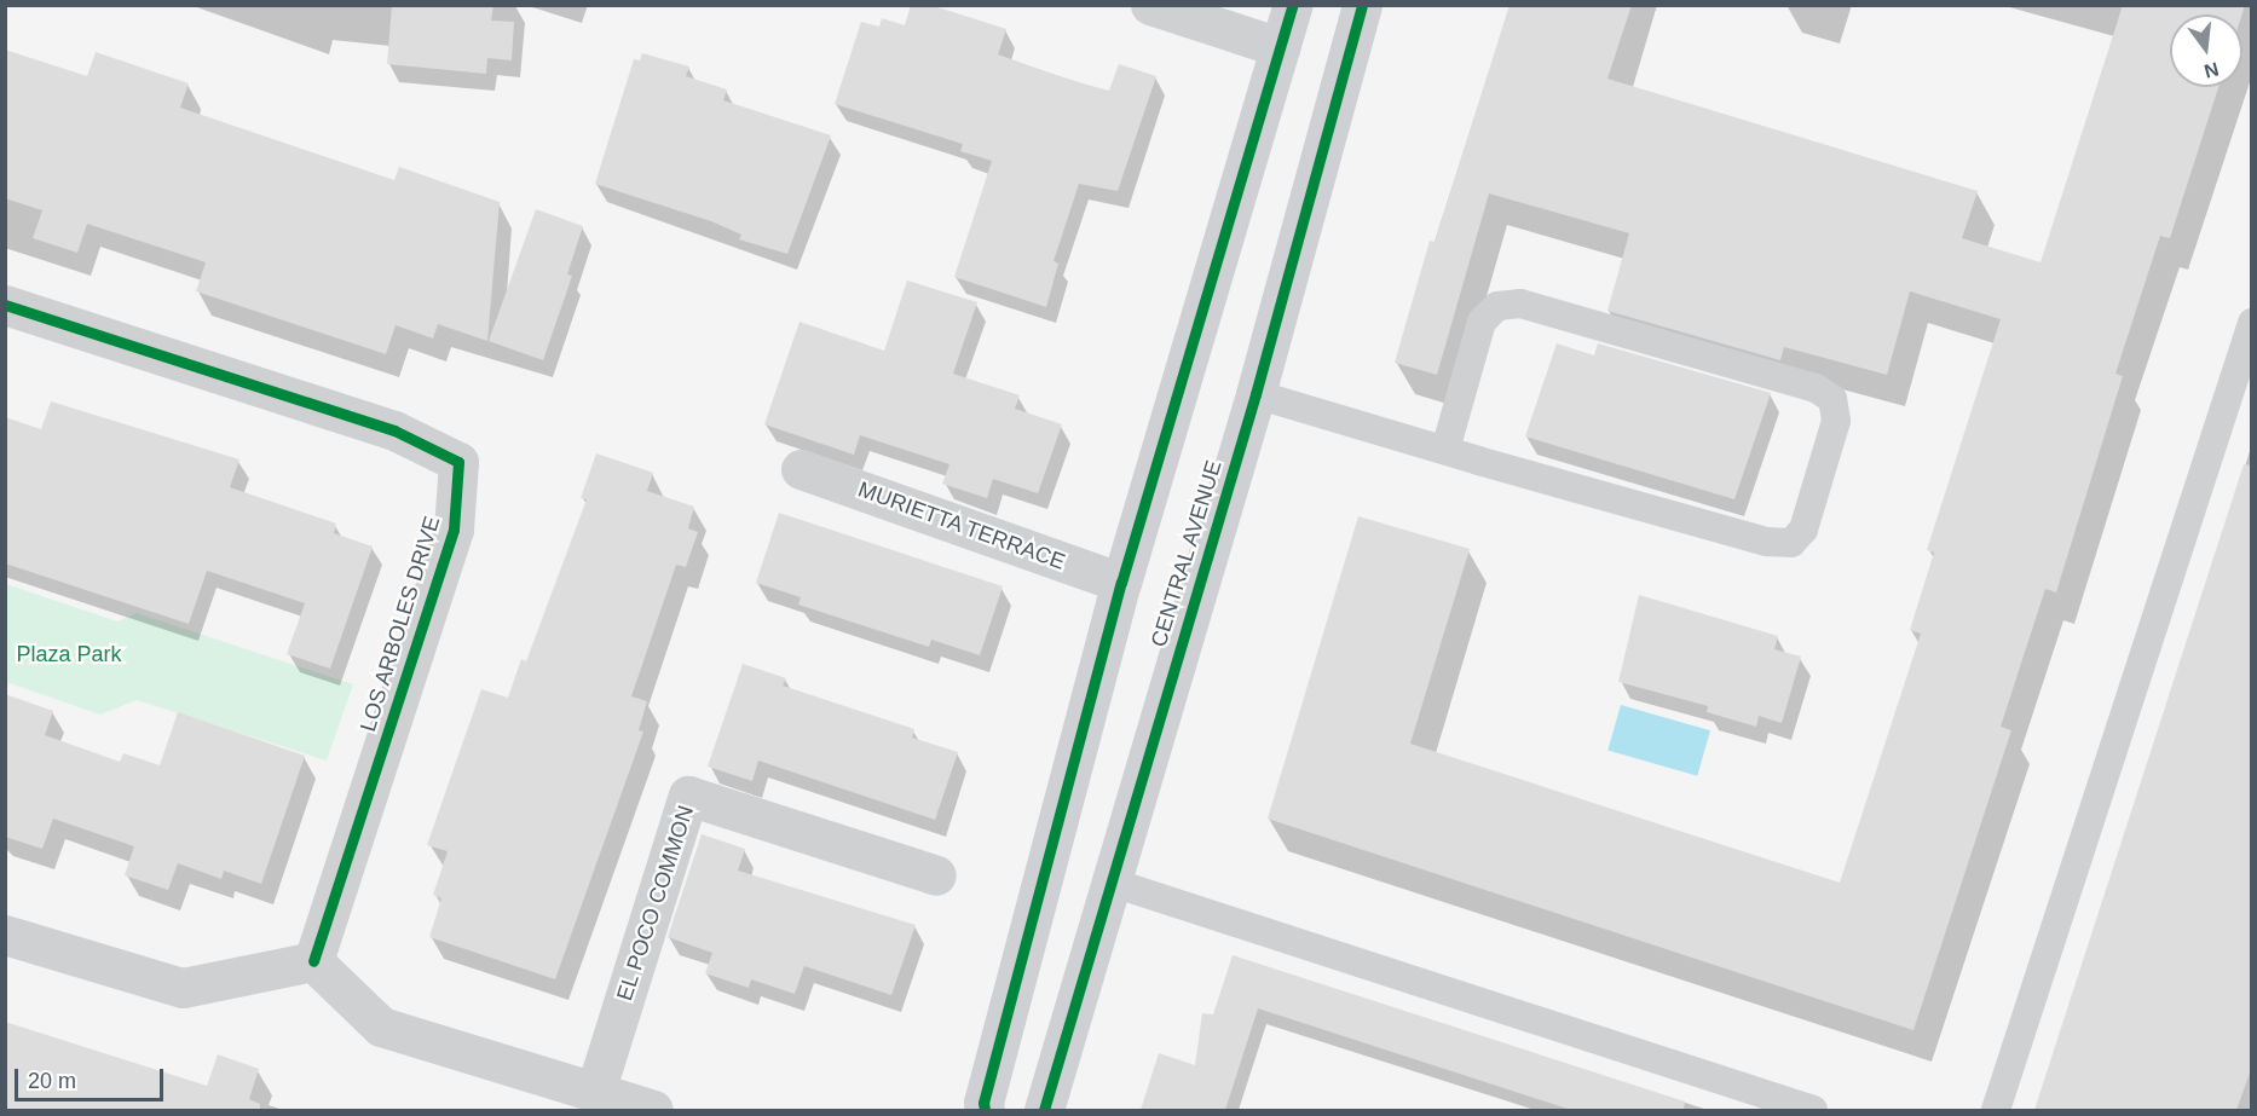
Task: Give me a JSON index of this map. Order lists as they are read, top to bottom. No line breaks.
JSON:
{"streets":{"main road":["CENTRAL AVENUE"],"street":["MURIETTA TERRACE","LOS ARBOLES DRIVE","EL POCO COMMON"]},"parks":["Plaza Park"],"scale_bar":"20 m","north":"bottom"}
